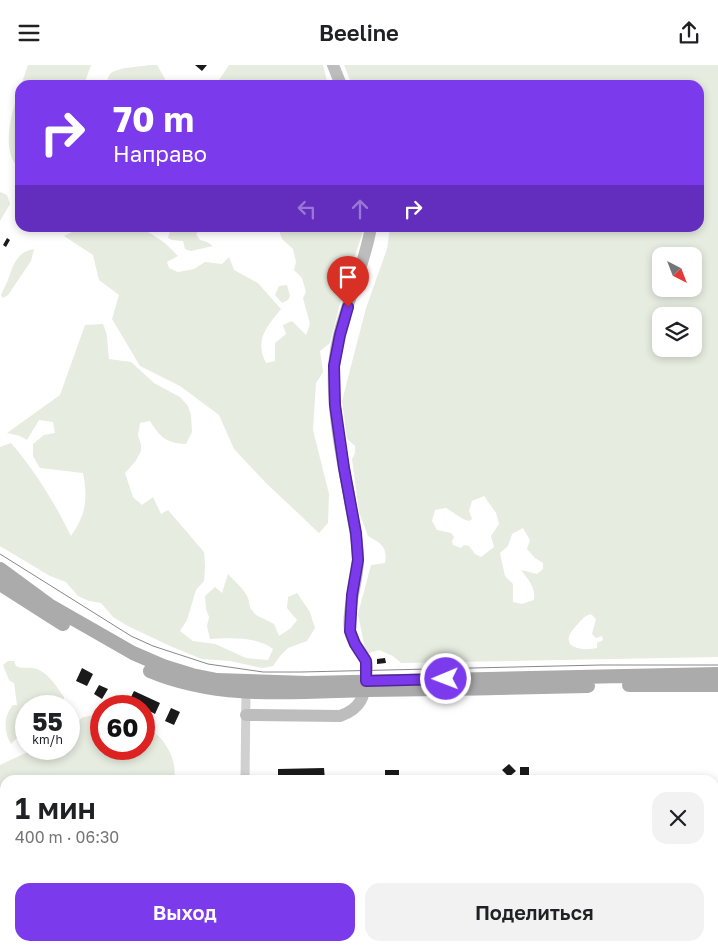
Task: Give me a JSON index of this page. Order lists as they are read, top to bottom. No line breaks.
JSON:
{"north":"bottom right","page":{"header":"Beeline","turn":["70 m","Направо"],"speed":"55 km/h","limit":"60","heading":["1 мин","400 m · 06:30"],"buttons":["Выход","Поделиться"]}}
